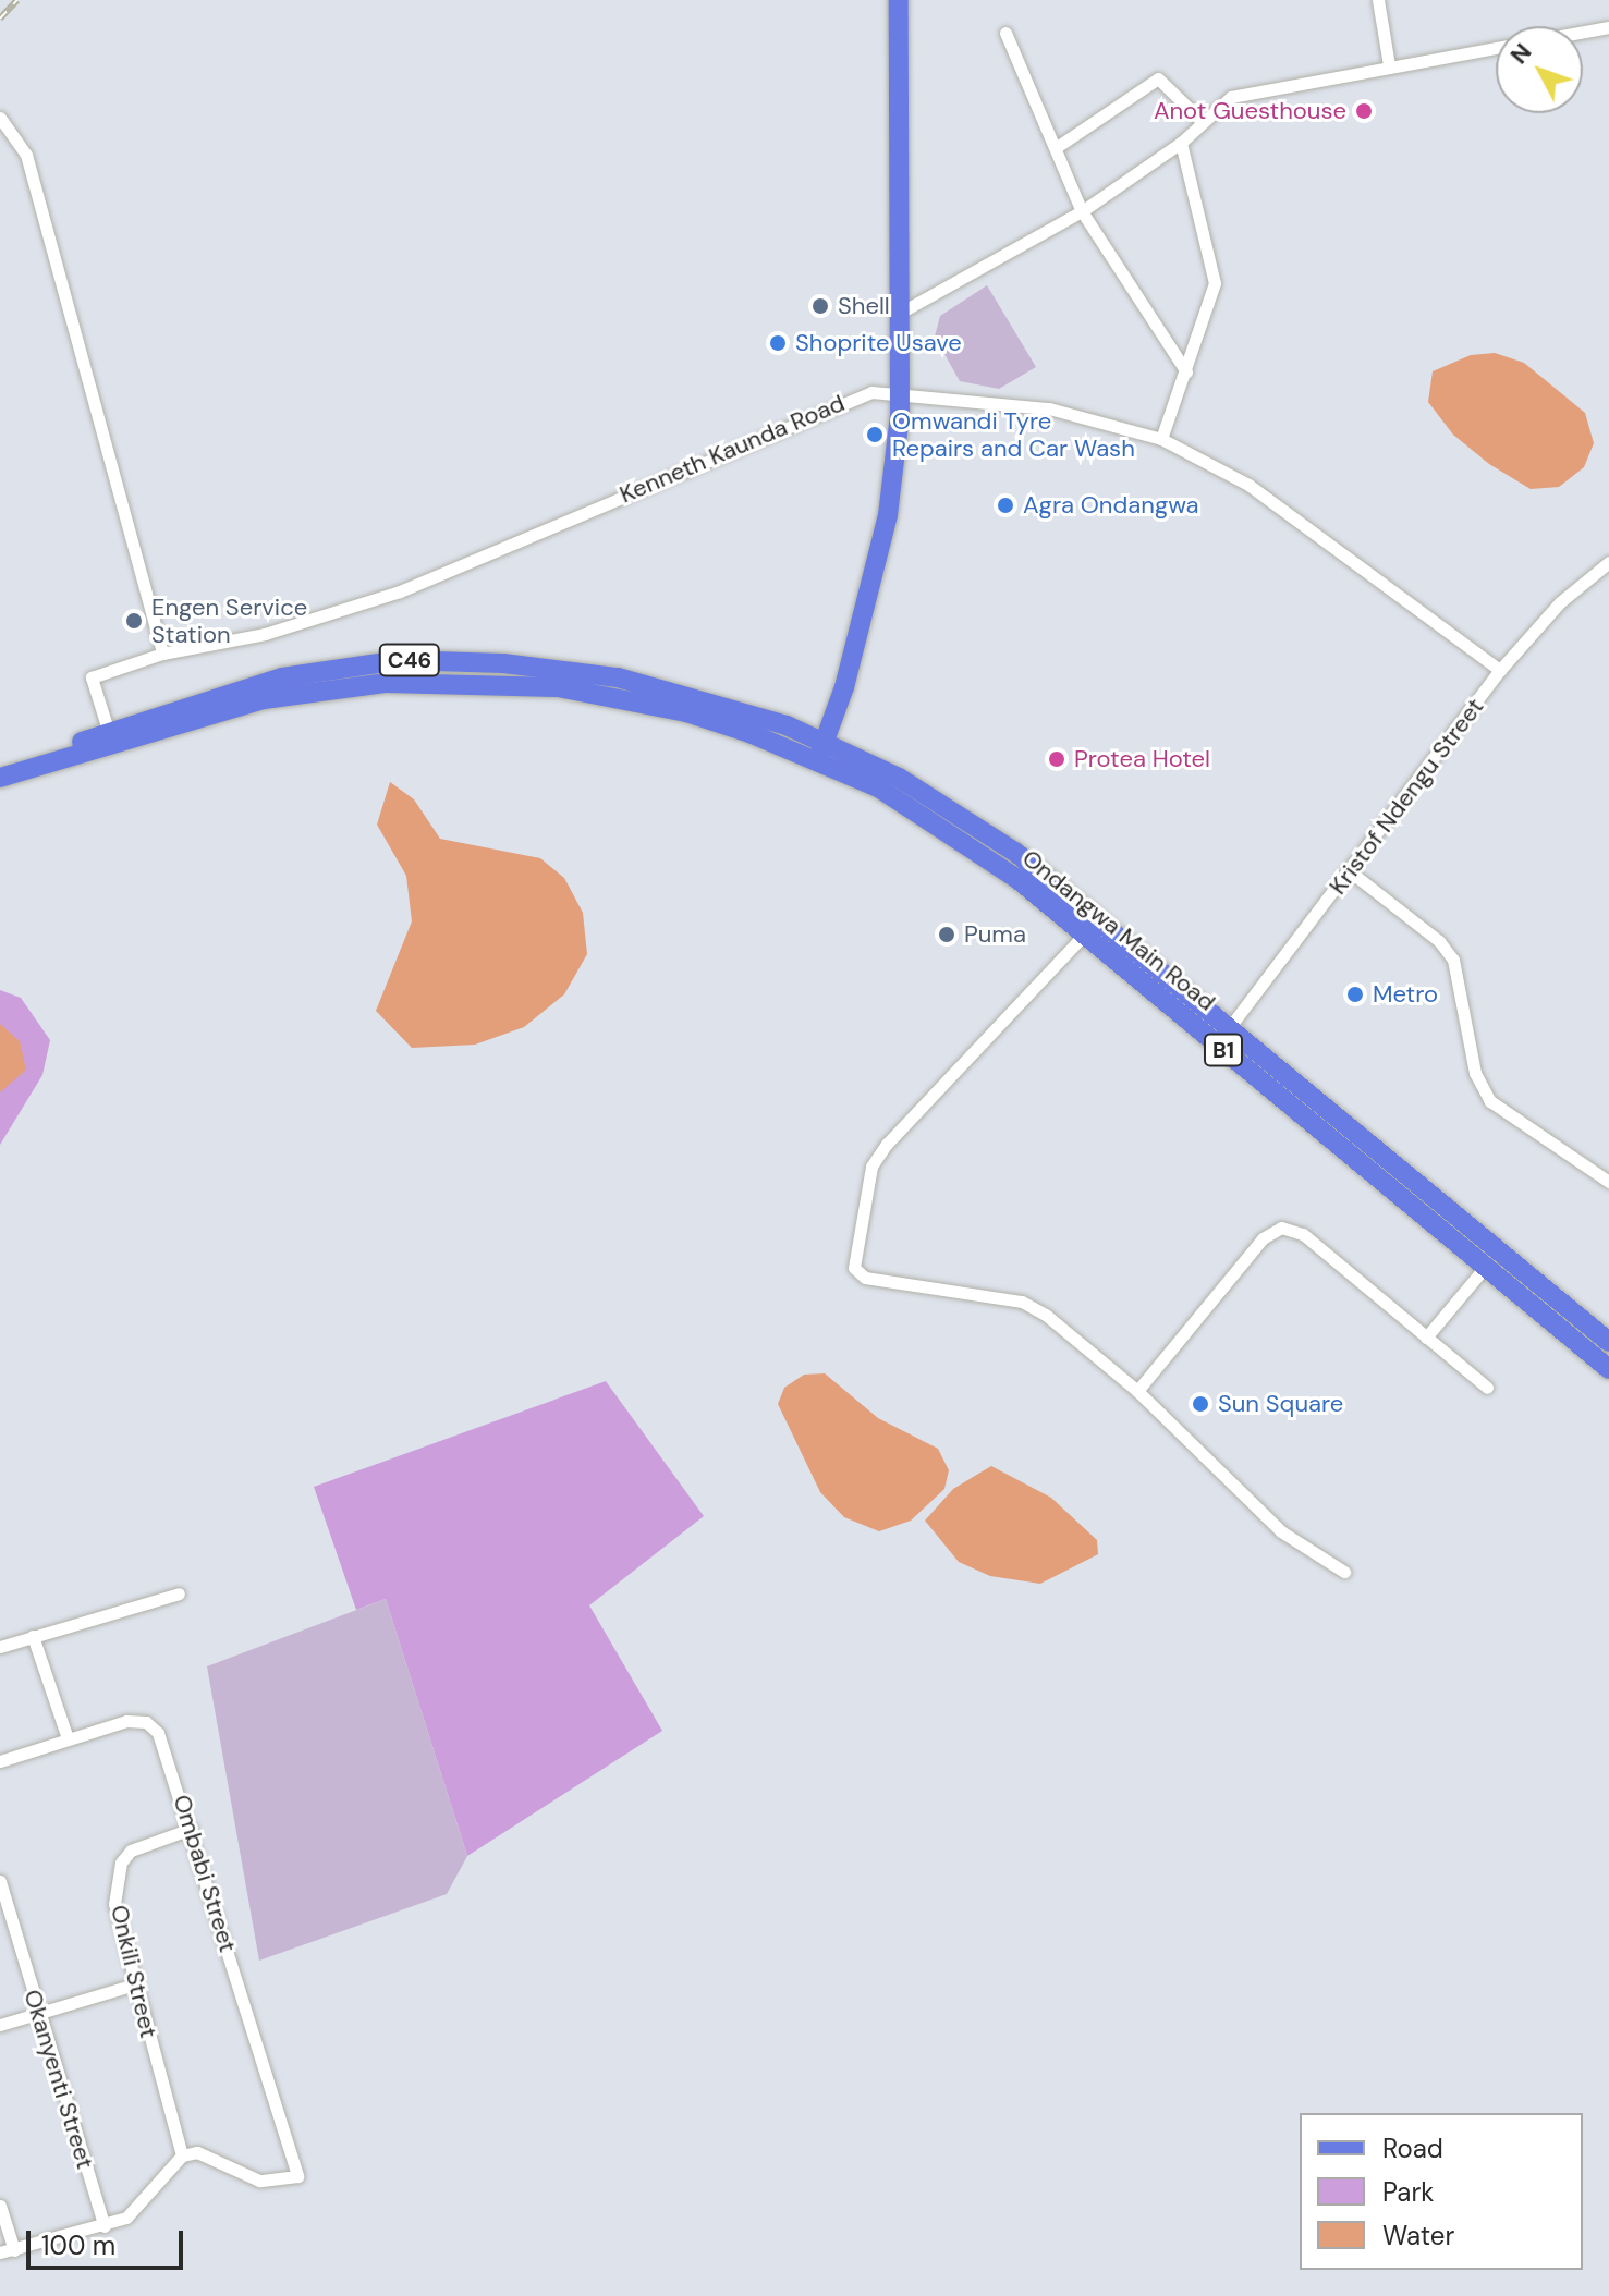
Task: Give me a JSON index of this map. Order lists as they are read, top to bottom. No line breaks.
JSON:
{"streets":{"main road":["C46","Ondangwa Main Road","B1"],"street":["Kenneth Kaunda Road","Kristof Ndengu Street","Ombabi Street","Onkili Street","Okanyenti Street"]},"crossings":[["Kenneth Kaunda Road","C46"],["Kenneth Kaunda Road","Kristof Ndengu Street"],["C46","Ondangwa Main Road"],["Kristof Ndengu Street","Ondangwa Main Road"],["Ombabi Street","Onkili Street"]],"places":["Anot Guesthouse","Shell","Shoprite Usave","Omwandi Tyre Repairs and Car Wash","Agra Ondangwa","Engen Service Station","Protea Hotel","Puma","Metro","Sun Square"],"legend":["Road","Park","Water"],"scale_bar":"100 m","north":"top left"}
